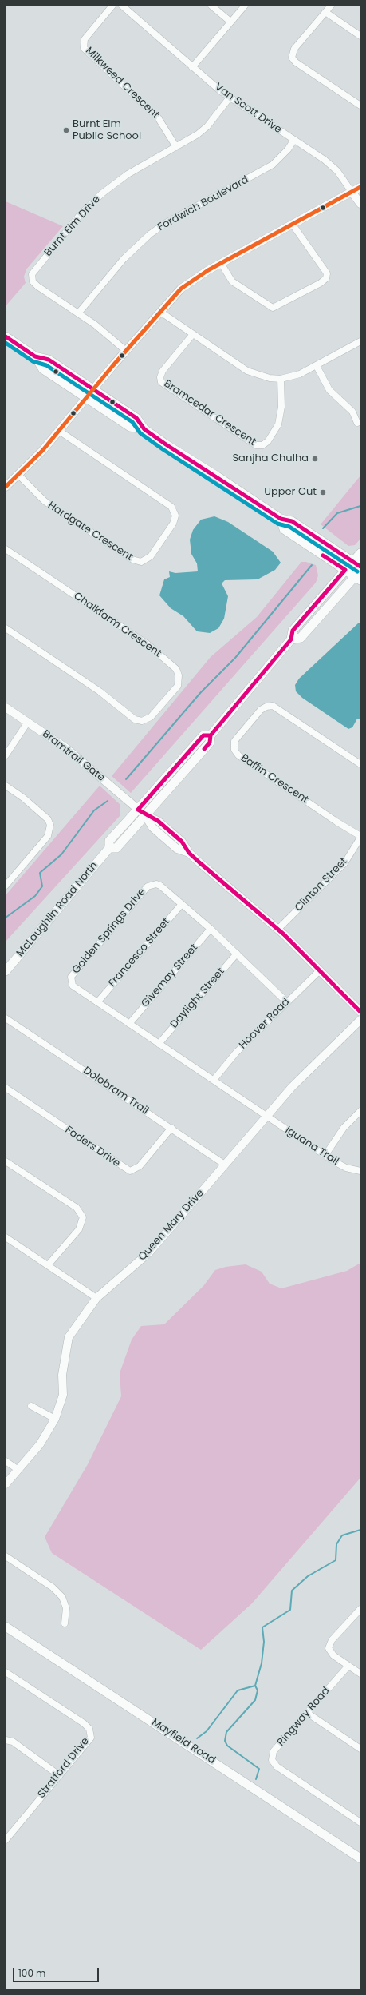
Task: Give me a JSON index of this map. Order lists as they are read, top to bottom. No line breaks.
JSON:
{"streets":{"main road":["McLaughlin Road North","Mayfield Road"],"street":["Milkweed Crescent","Van Scott Drive","Fordwich Boulevard","Burnt Elm Drive","Bramcedar Crescent","Hardgate Crescent","Chalkfarm Crescent","Bramtrail Gate","Baffin Crescent","Clinton Street","Golden Springs Drive","Francesco Street","Givemay Street","Daylight Street","Hoover Road","Dolobram Trail","Iguana Trail","Faders Drive","Queen Mary Drive","Ringway Road","Stratford Drive"]},"crossings":[["Milkweed Crescent","Burnt Elm Drive"],["Van Scott Drive","Fordwich Boulevard"],["Van Scott Drive","Burnt Elm Drive"],["Fordwich Boulevard","Burnt Elm Drive"],["Bramtrail Gate","Clinton Street"],["Bramtrail Gate","McLaughlin Road North"],["Bramtrail Gate","Hoover Road"],["Baffin Crescent","Clinton Street"],["Golden Springs Drive","Francesco Street"],["Golden Springs Drive","Givemay Street"],["Golden Springs Drive","Daylight Street"],["Golden Springs Drive","Hoover Road"],["Golden Springs Drive","Iguana Trail"],["Golden Springs Drive","Queen Mary Drive"],["Dolobram Trail","Faders Drive"],["Dolobram Trail","Queen Mary Drive"],["Iguana Trail","Queen Mary Drive"]],"places":["Burnt Elm Public School","Sanjha Chulha","Upper Cut"],"scale_bar":"100 m"}
